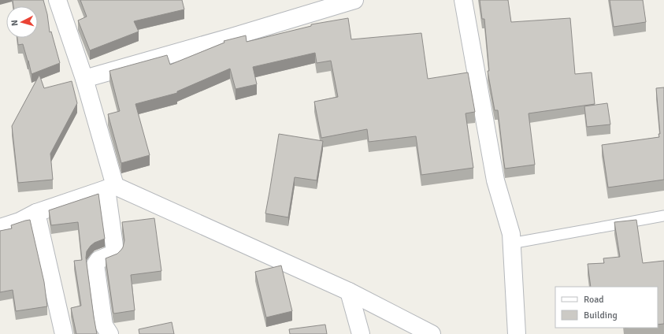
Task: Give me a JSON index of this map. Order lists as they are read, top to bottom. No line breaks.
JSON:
{"legend":["Road","Building"],"north":"left"}
